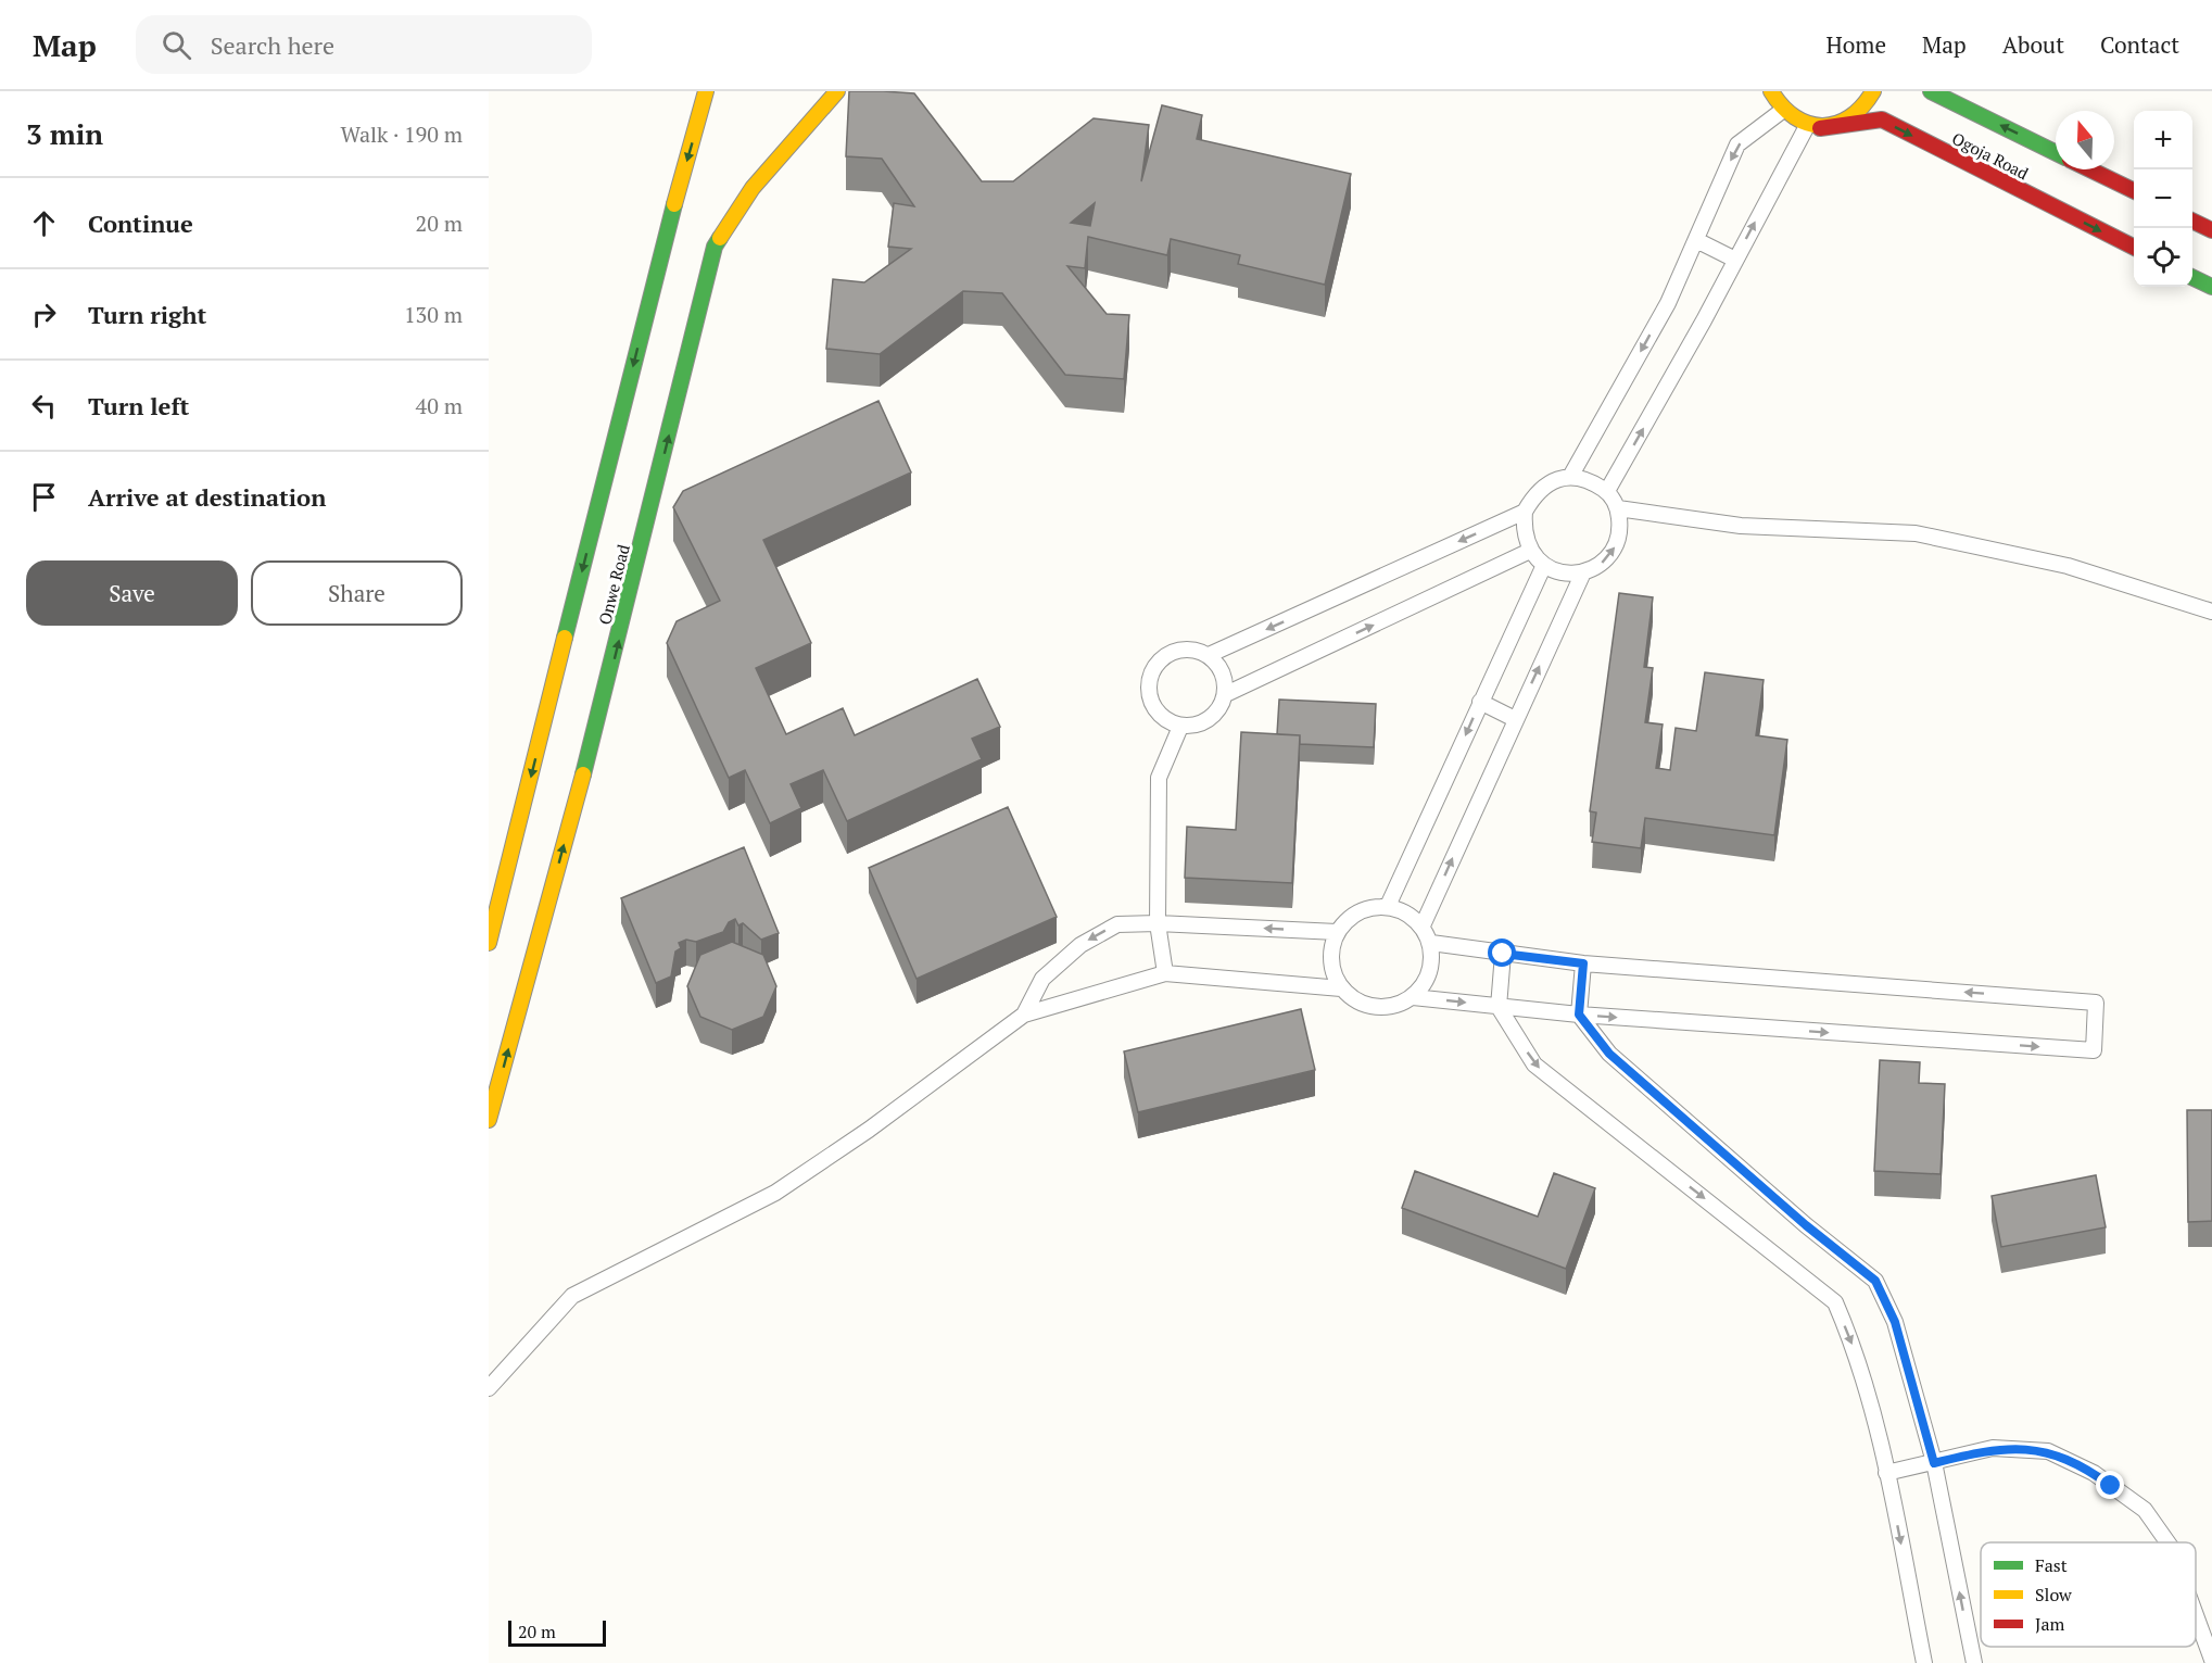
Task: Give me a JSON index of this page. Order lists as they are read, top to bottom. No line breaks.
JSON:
{"streets":{"main road":["Ogoja Road","Onwe Road"]},"legend":["Fast","Slow","Jam"],"scale_bar":"20 m","north":"top","page":{"header":"Map","search":"Search here","nav":["Home","Map","About","Contact"],"heading":["3 min","Walk · 190 m"],"map_buttons":["+","−"],"list":[["Continue","20 m"],["Turn right","130 m"],["Turn left","40 m"],"Arrive at destination"],"buttons":["Save","Share"],"scale":"20 m"}}
